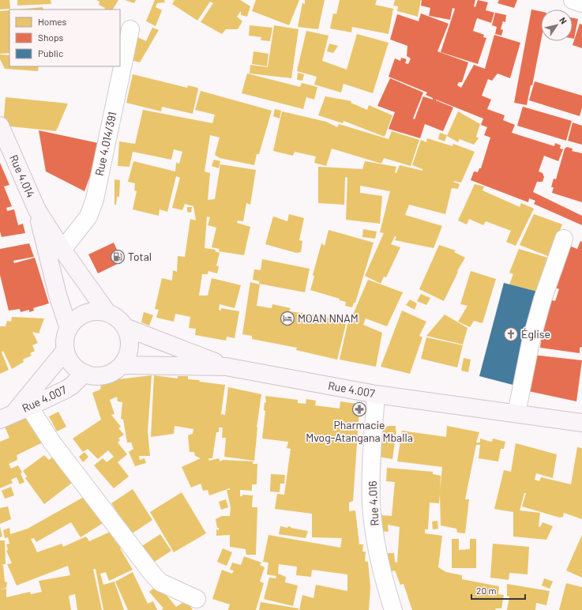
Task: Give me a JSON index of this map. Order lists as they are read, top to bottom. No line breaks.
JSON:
{"streets":{"main road":["Rue 4.014","Rue 4.007"],"street":["Rue 4.014/391","Rue 4.016"]},"crossings":[["Rue 4.007","Rue 4.016"]],"places":{"fuel station":["Total"],"hotel":["MOAN NNAM"],"church":["Église"],"pharmacy":["Pharmacie Mvog-Atangana Mballa"]},"legend":["Homes","Shops","Public"],"scale_bar":"20 m","north":"top right"}
